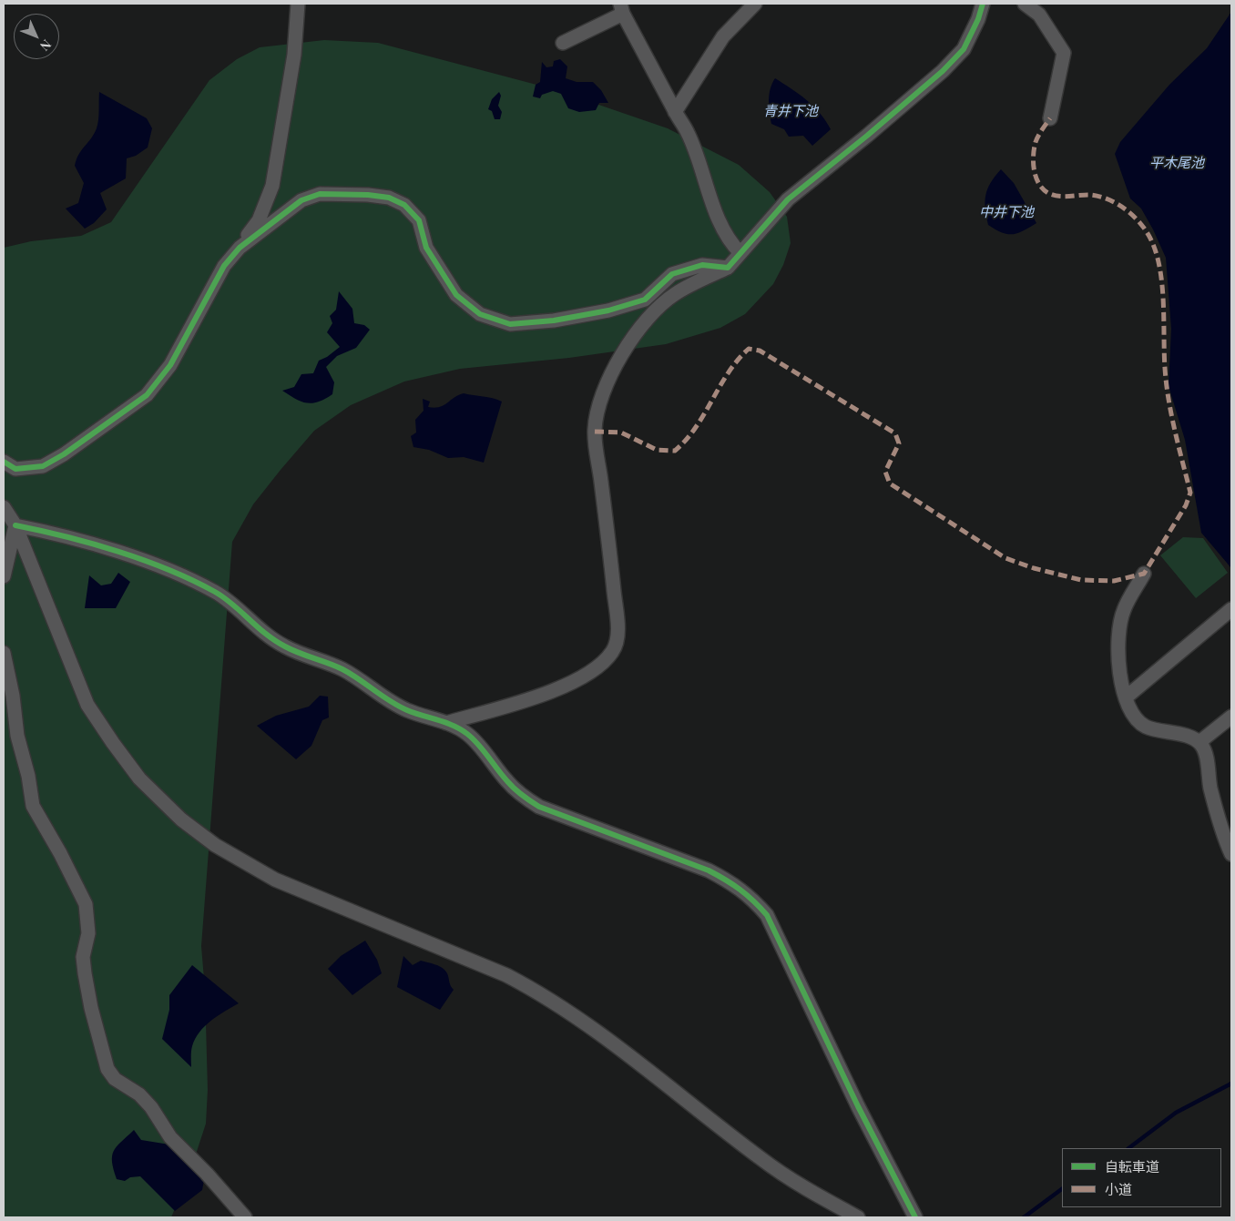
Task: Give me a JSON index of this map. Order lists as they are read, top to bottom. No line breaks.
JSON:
{"water":["青井下池","平木尾池","中井下池"],"legend":["自転車道","小道"],"north":"bottom right"}
